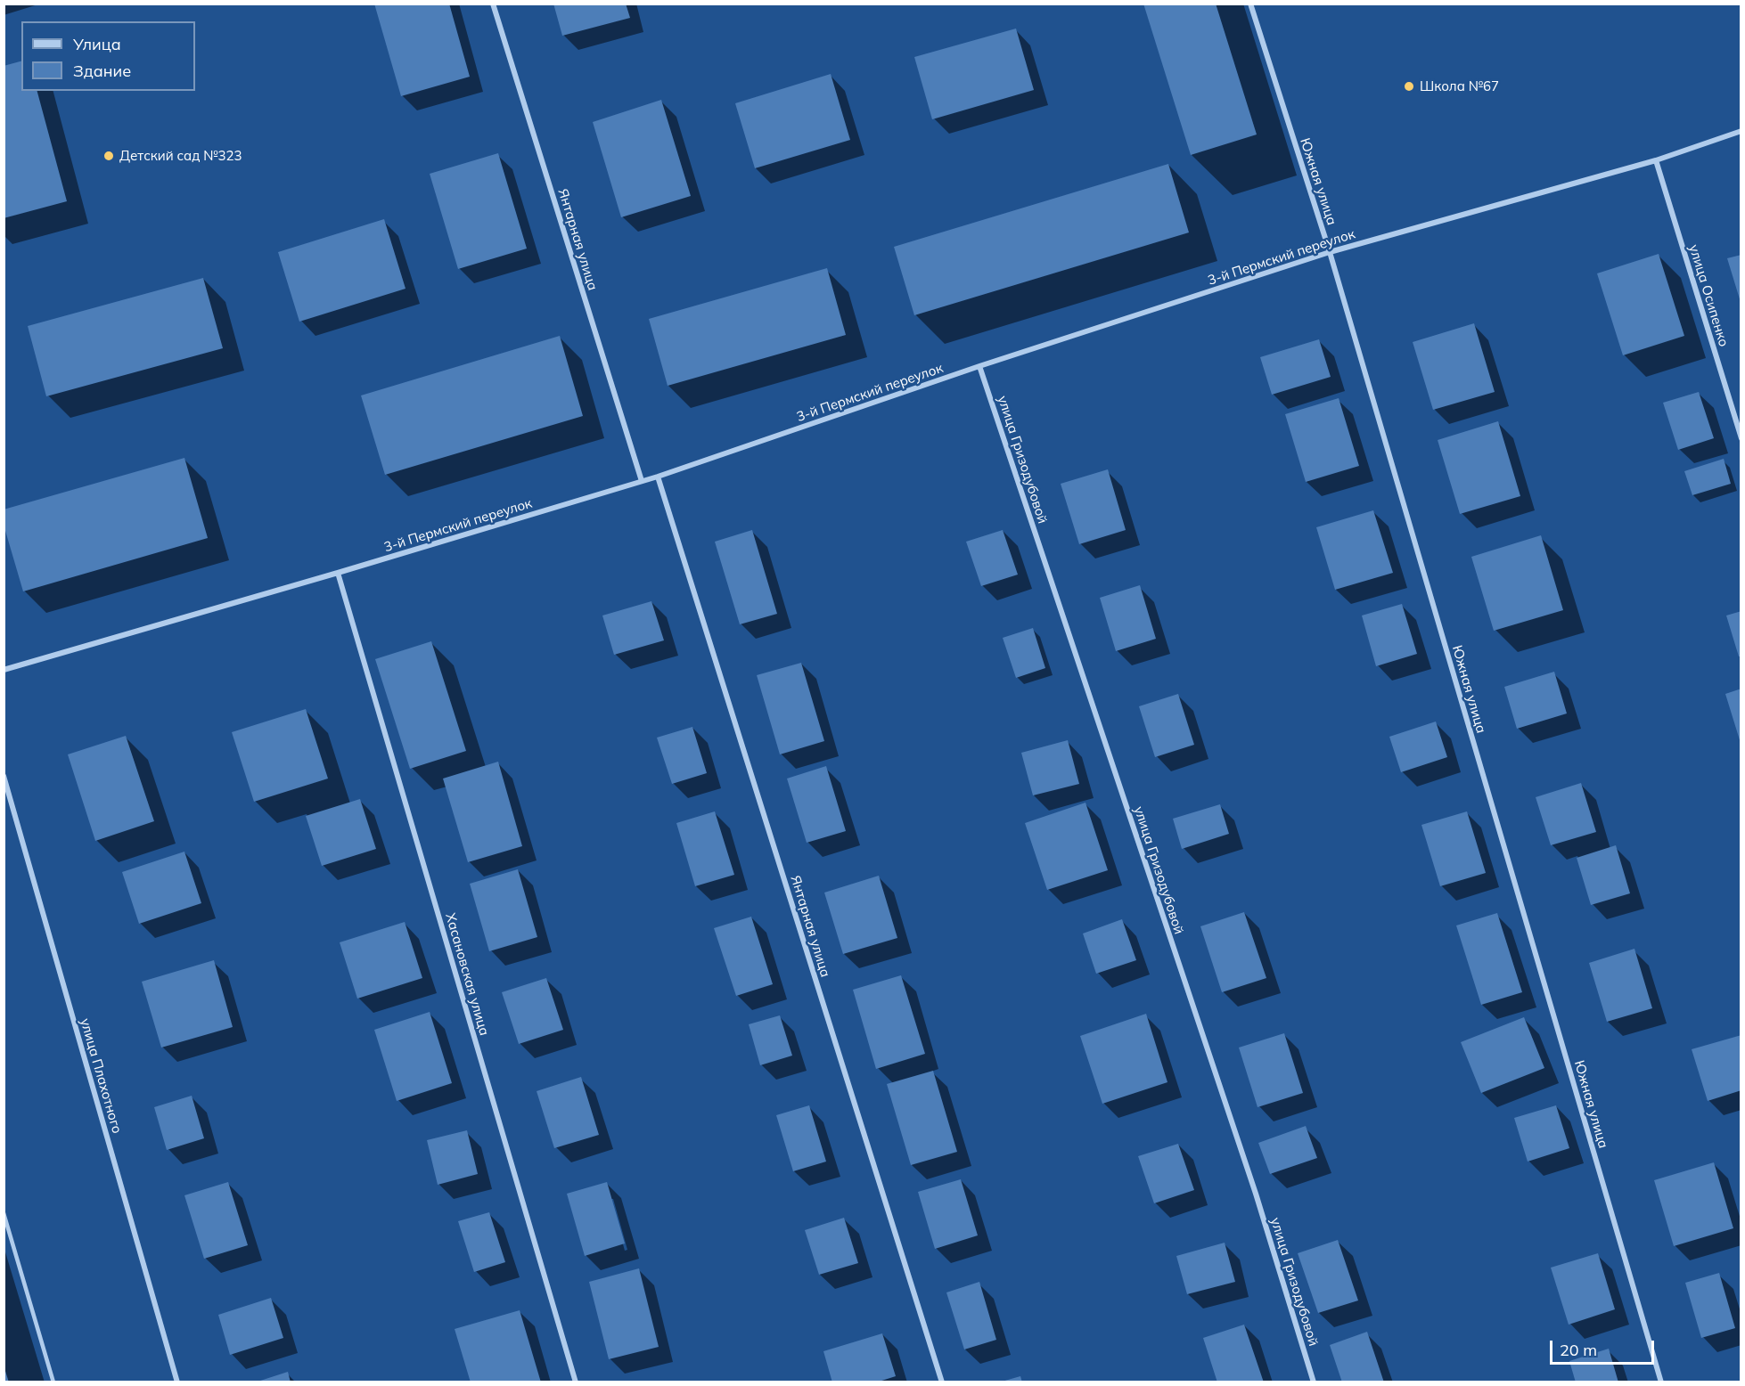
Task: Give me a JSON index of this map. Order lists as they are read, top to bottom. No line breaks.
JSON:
{"streets":{"street":["Южная улица","Янтарная улица","3-й Пермский переулок","улица Осипенко","улица Гризодубовой","Хасановская улица","улица Плахотного"]},"crossings":[["Южная улица","3-й Пермский переулок"],["Янтарная улица","3-й Пермский переулок"],["3-й Пермский переулок","улица Осипенко"],["3-й Пермский переулок","улица Гризодубовой"],["3-й Пермский переулок","Хасановская улица"]],"places":["Школа №67","Детский сад №323"],"legend":["Улица","Здание"],"scale_bar":"20 m"}
